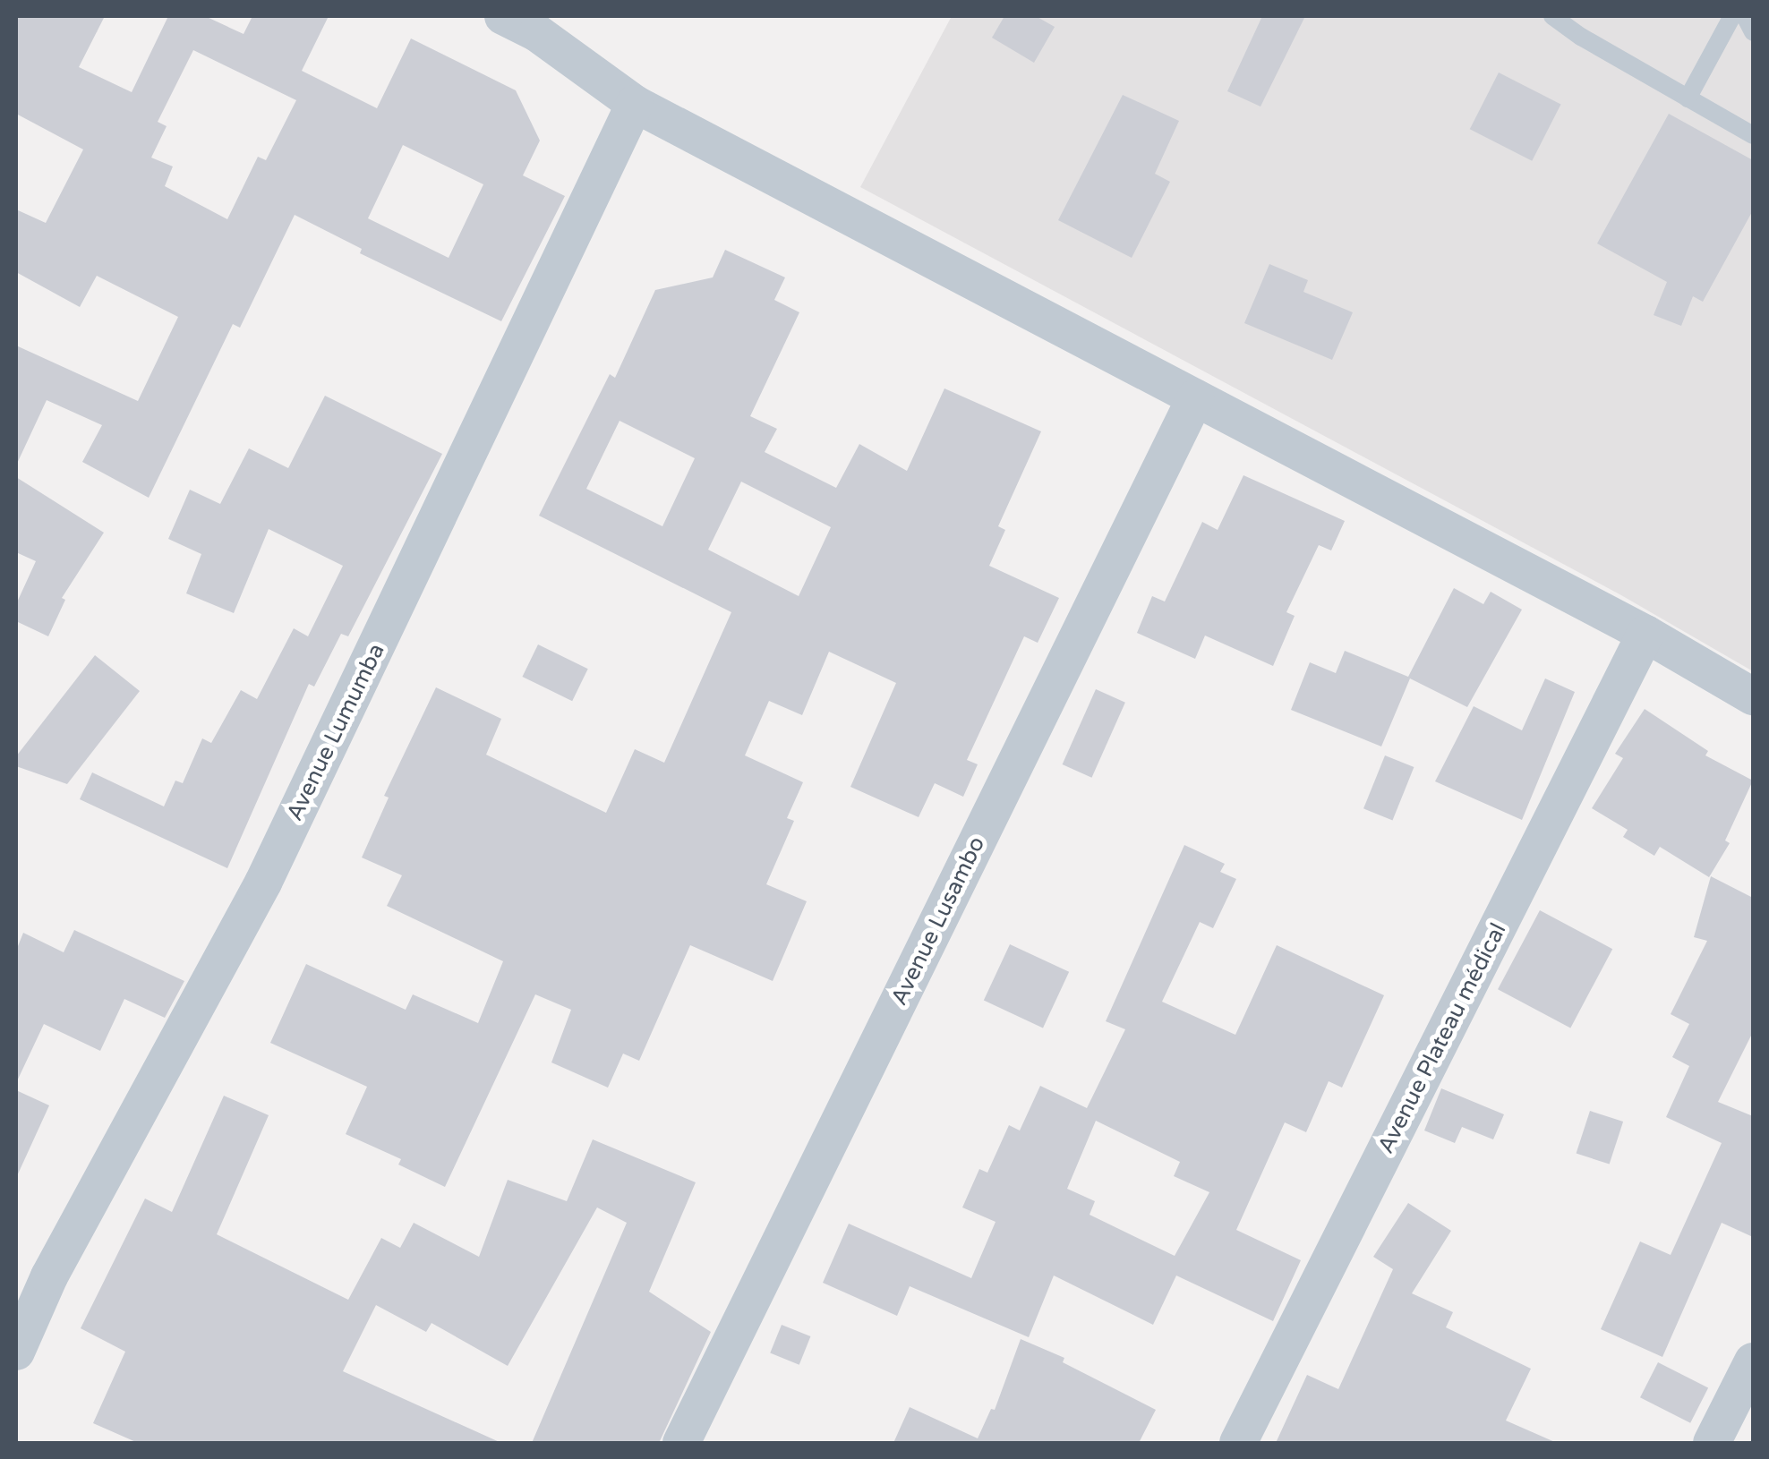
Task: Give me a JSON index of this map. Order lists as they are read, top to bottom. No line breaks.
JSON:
{"streets":{"street":["Avenue Lumumba","Avenue Lusambo","Avenue Plateau médical"]}}
